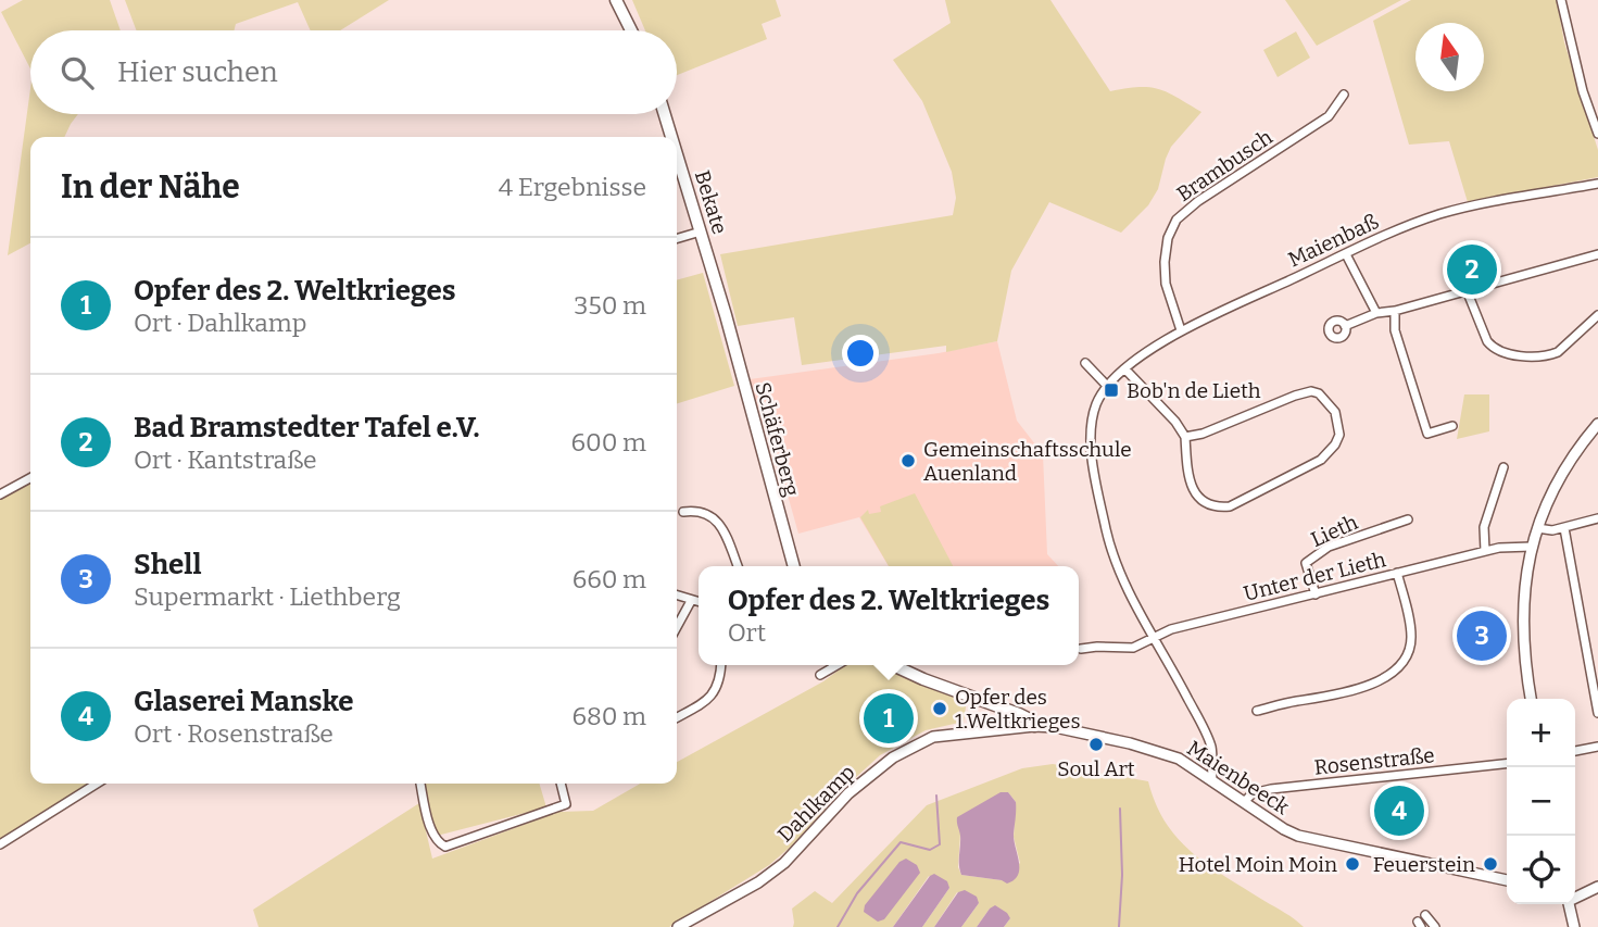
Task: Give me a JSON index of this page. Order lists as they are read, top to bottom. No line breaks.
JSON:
{"streets":{"main road":["Bekate","Schäferberg"],"street":["Brambusch","Maienbaß","Lieth","Unter der Lieth","Rosenstraße","Maienbeeck","Dahlkamp"]},"crossings":[["Brambusch","Maienbaß"],["Bekate","Schäferberg"],["Maienbaß","Unter der Lieth"],["Maienbaß","Maienbeeck"],["Lieth","Unter der Lieth"],["Rosenstraße","Maienbeeck"],["Maienbeeck","Dahlkamp"]],"places":{"transit":["Bob'n de Lieth"],"other":["Gemeinschaftsschule Auenland","Opfer des 1.Weltkrieges","Soul Art","Hotel Moin Moin","Feuerstein"]},"north":"top","page":{"search":"Hier suchen","heading":["In der Nähe","4 Ergebnisse"],"list":[{"mark":"1","name":"Opfer des 2. Weltkrieges","note":"Ort · Dahlkamp","value":"350 m"},{"mark":"2","name":"Bad Bramstedter Tafel e.V.","note":"Ort · Kantstraße","value":"600 m"},{"mark":"3","name":"Shell","note":"Supermarkt · Liethberg","value":"660 m"},{"mark":"4","name":"Glaserei Manske","note":"Ort · Rosenstraße","value":"680 m"}],"pins":["2","3","1","4"],"popup":["Opfer des 2. Weltkrieges","Ort"],"map_buttons":["+","−"]}}
